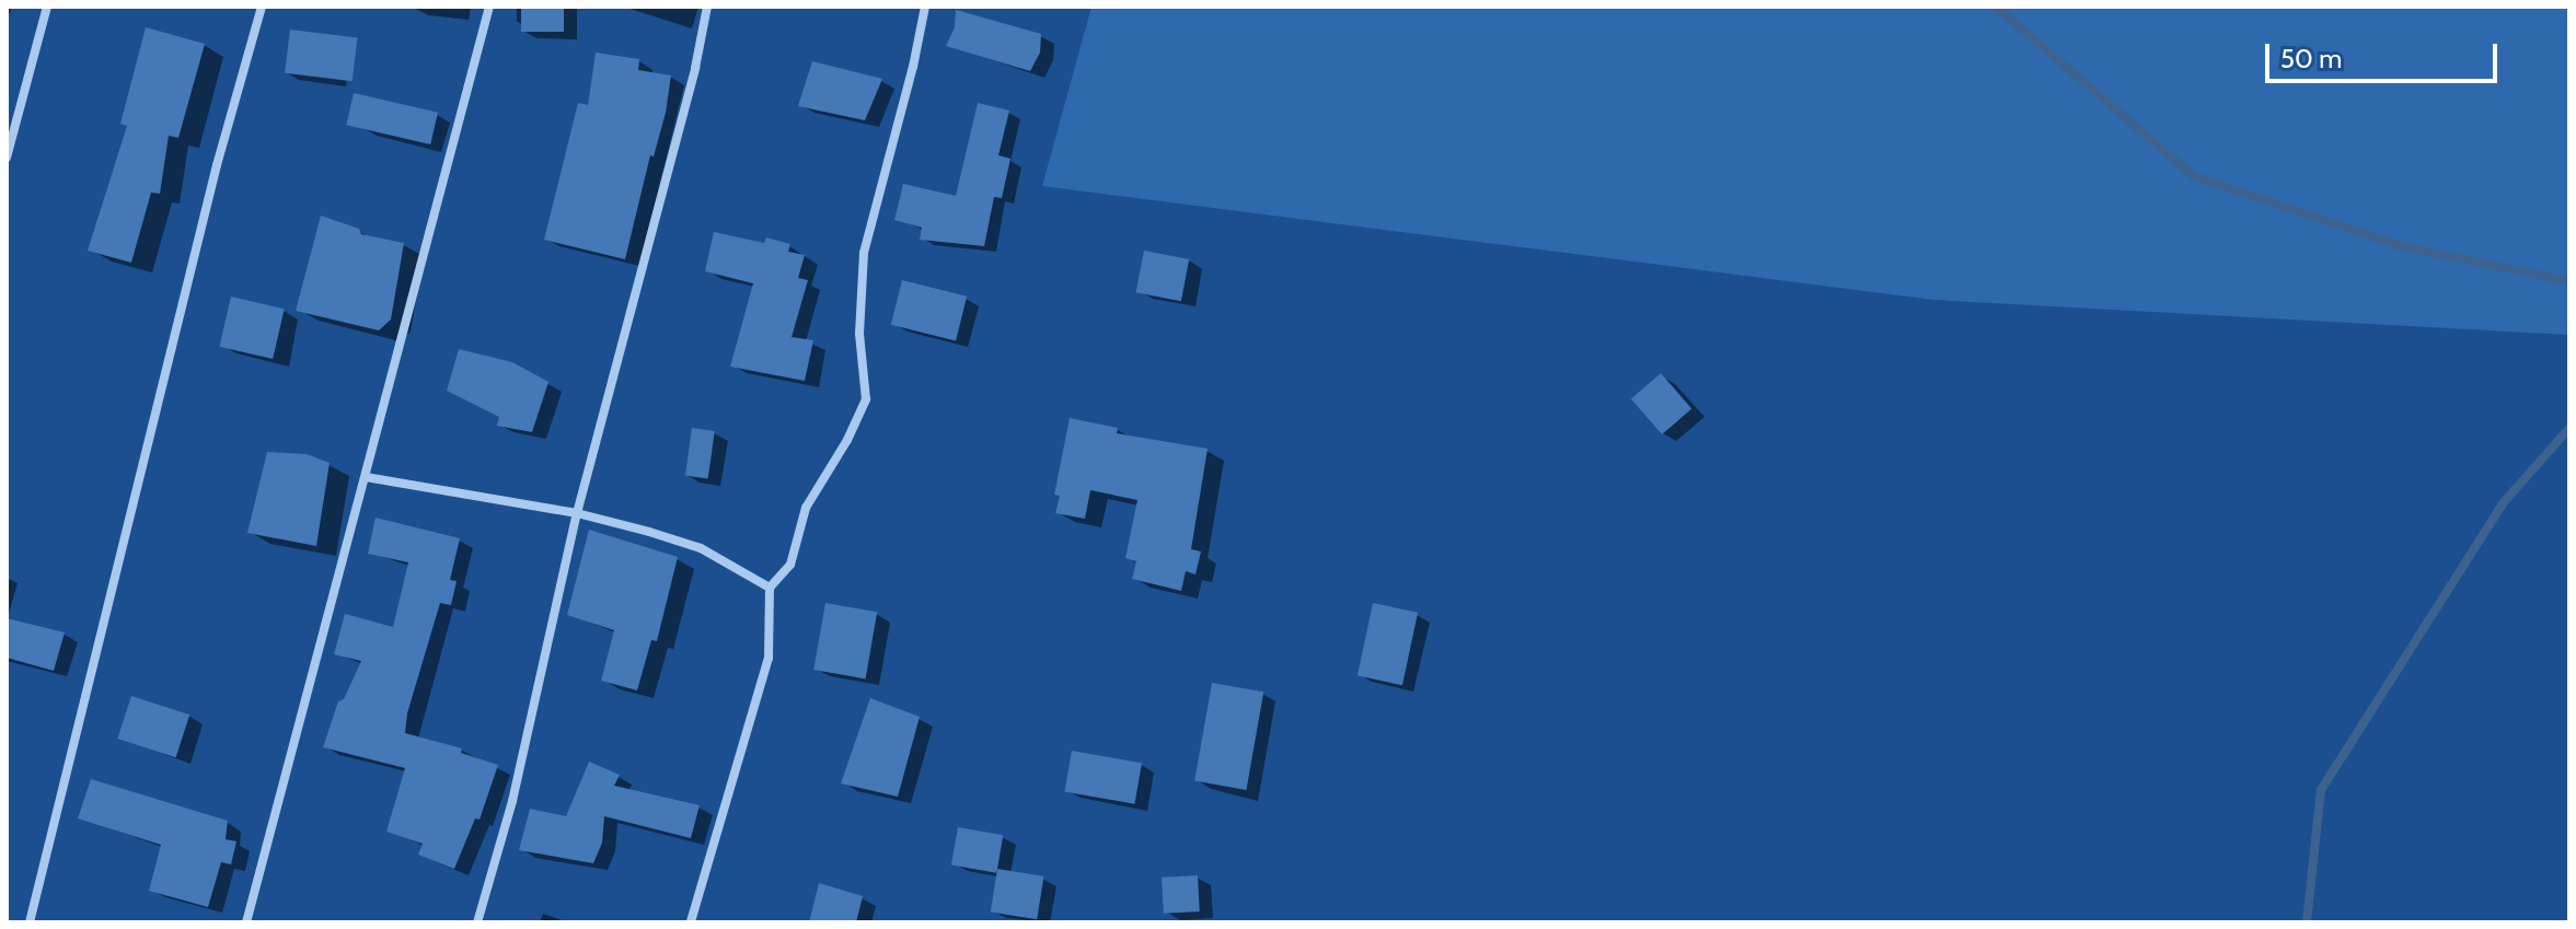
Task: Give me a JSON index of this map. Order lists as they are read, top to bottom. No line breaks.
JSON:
{"scale_bar":"50 m"}
